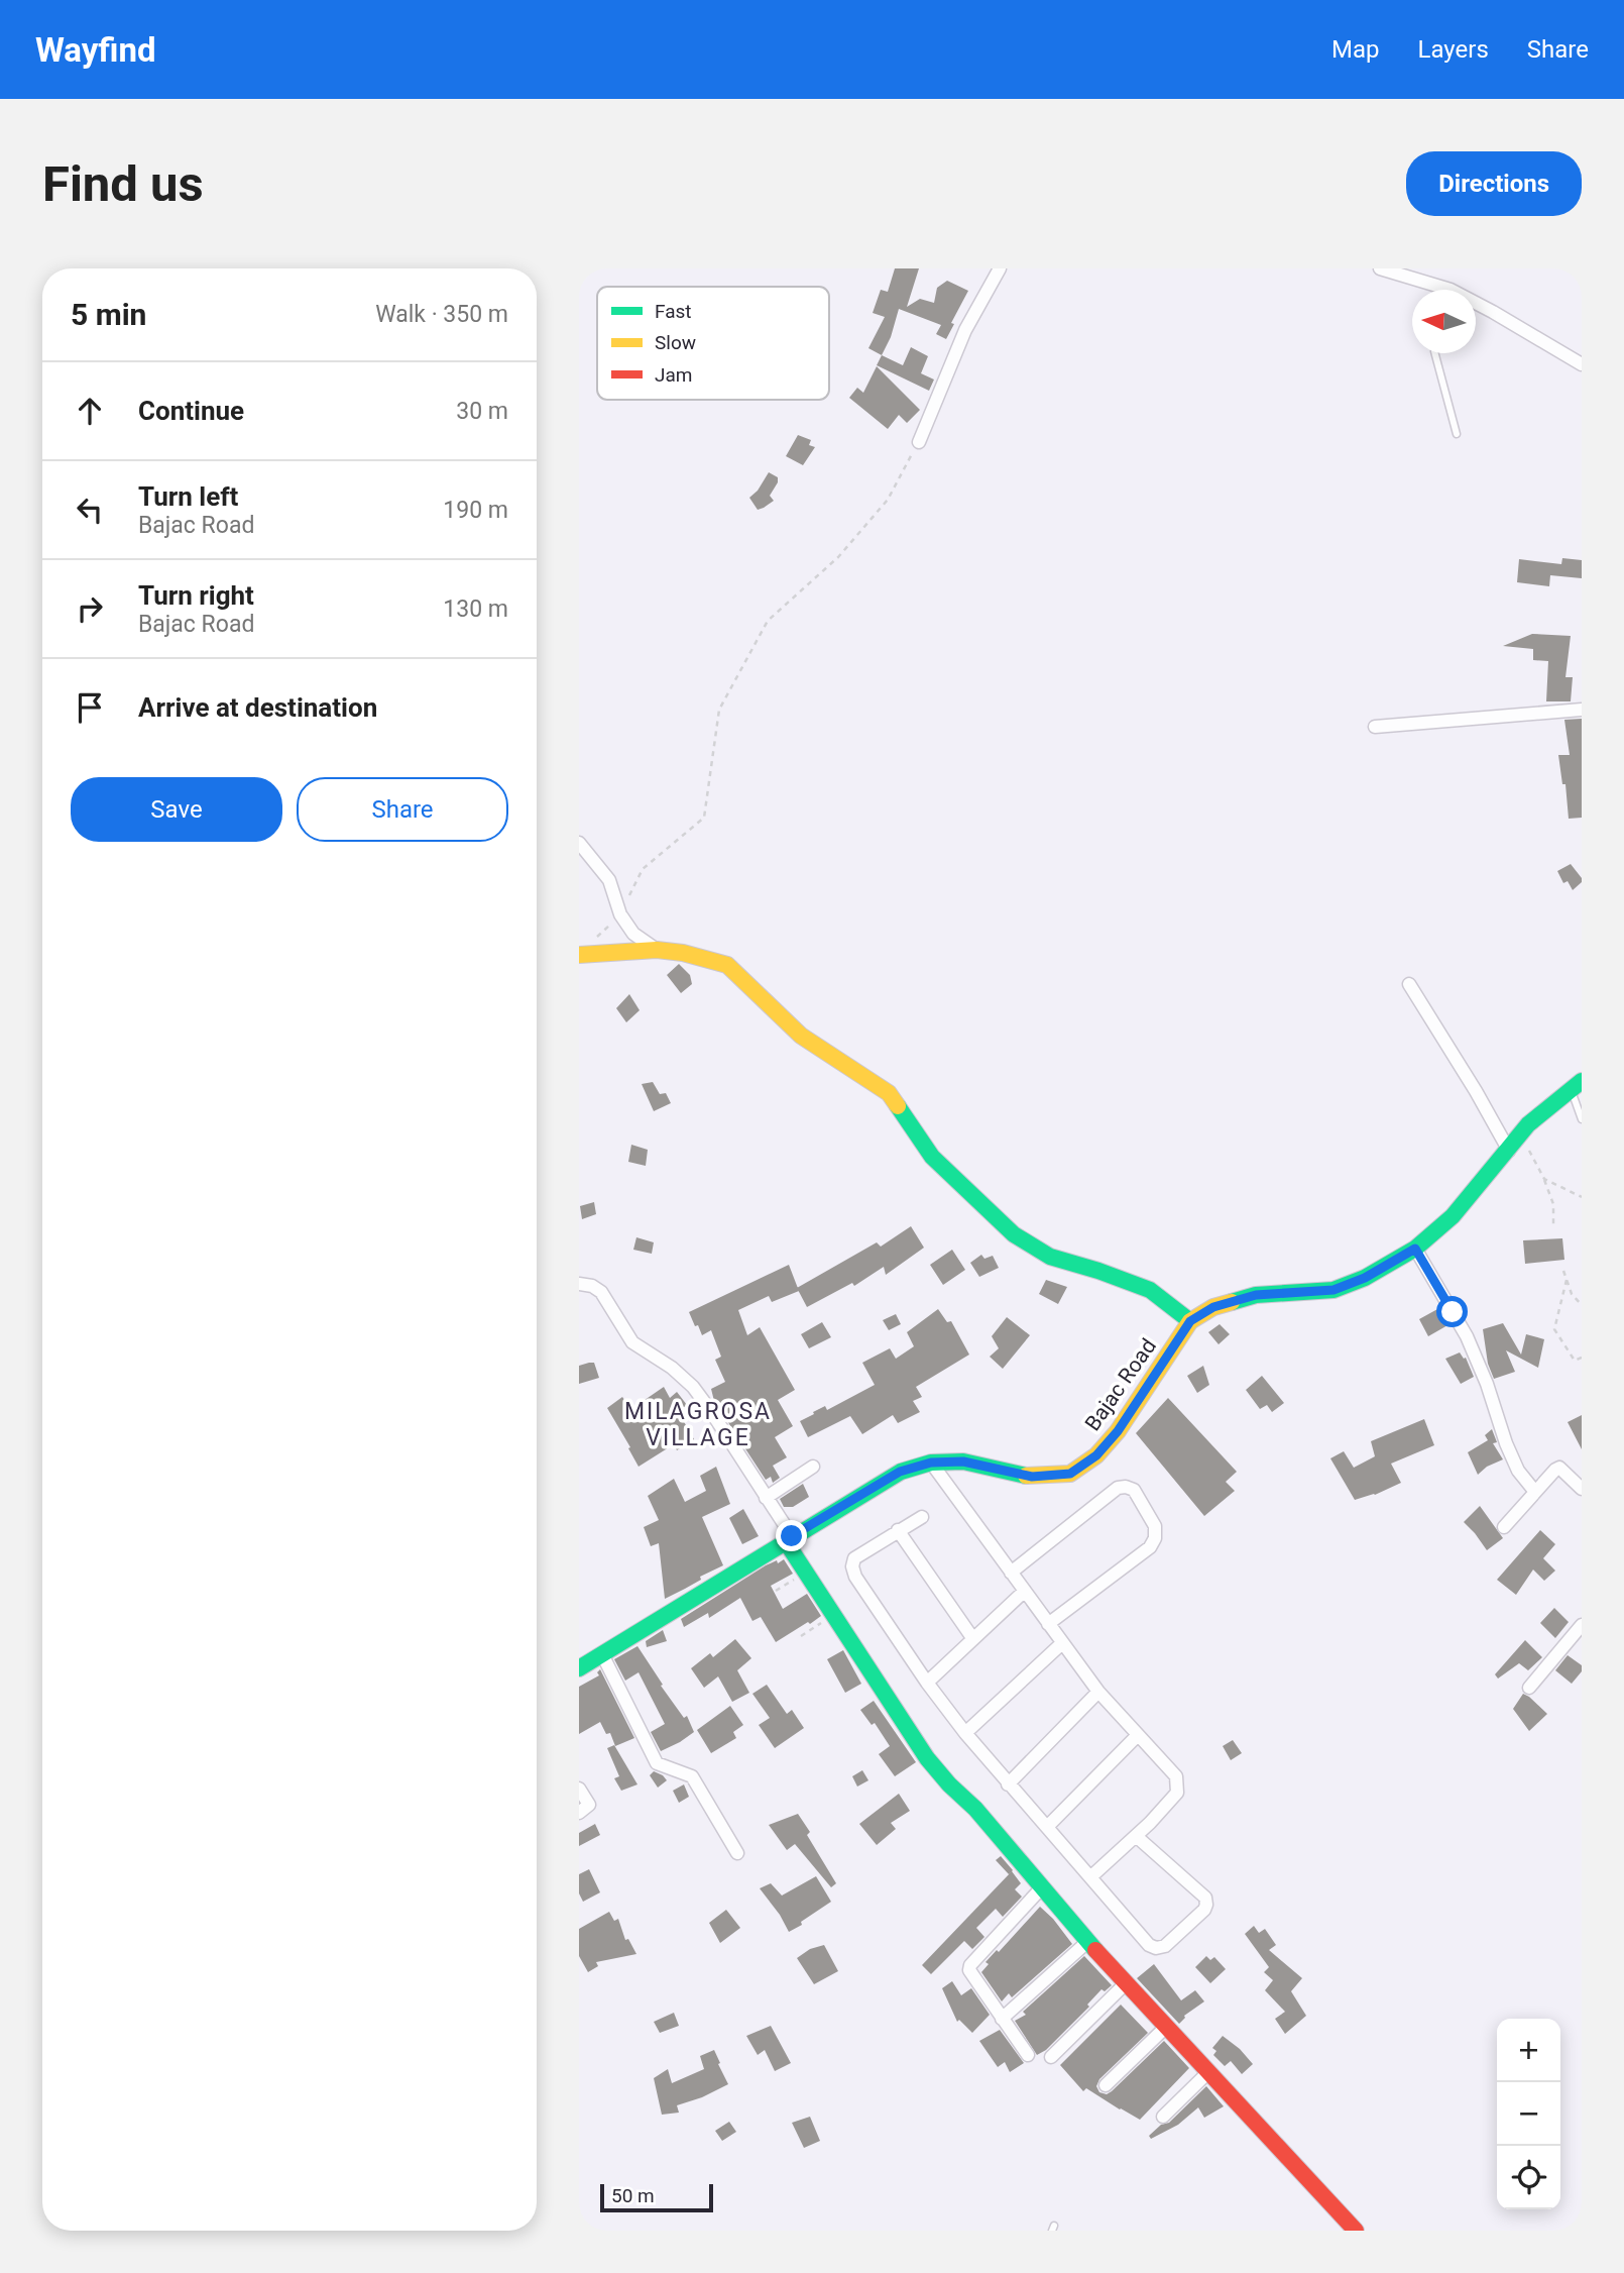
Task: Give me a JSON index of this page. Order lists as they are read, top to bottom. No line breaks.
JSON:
{"streets":{"street":["Bajac Road"]},"districts":["MILAGROSA VILLAGE"],"legend":["Fast","Slow","Jam"],"scale_bar":"50 m","north":"left","page":{"header":"Wayfind","nav":["Map","Layers","Share"],"buttons":["Directions",["Save","Share"]],"title":"Find us","heading":["5 min","Walk · 350 m"],"list":[["Continue","30 m"],["Turn left","Bajac Road","190 m"],["Turn right","Bajac Road","130 m"],"Arrive at destination"],"map_buttons":["+","−"],"scale":"50 m"}}
